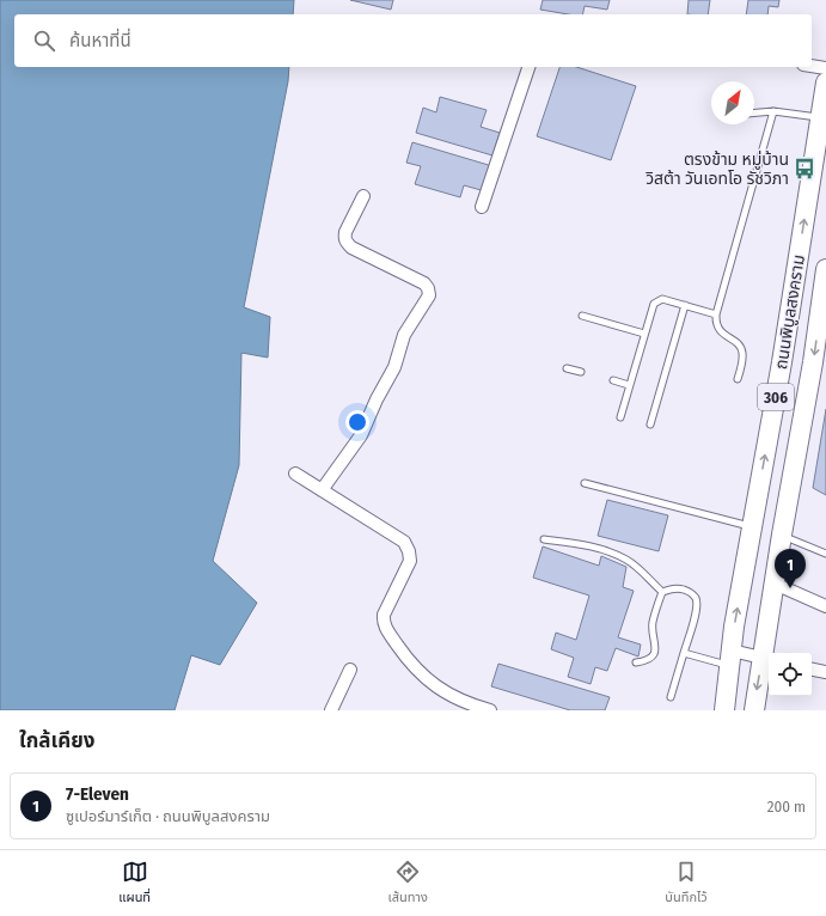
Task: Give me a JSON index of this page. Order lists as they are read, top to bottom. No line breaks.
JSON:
{"streets":{"main road":["ถนนพิบูลสงคราม","306"]},"places":{"bus stop":["ตรงข้าม หมู่บ้าน วิสต้า วันเอทโอ รัชวิภา"]},"north":"top right","page":{"search":"ค้นหาที่นี่","pins":"1","heading":"ใกล้เคียง","list":[{"mark":"1","name":"7-Eleven","note":"ซูเปอร์มาร์เก็ต · ถนนพิบูลสงคราม","value":"200 m"}],"nav":["แผนที่","เส้นทาง","บันทึกไว้"]}}
